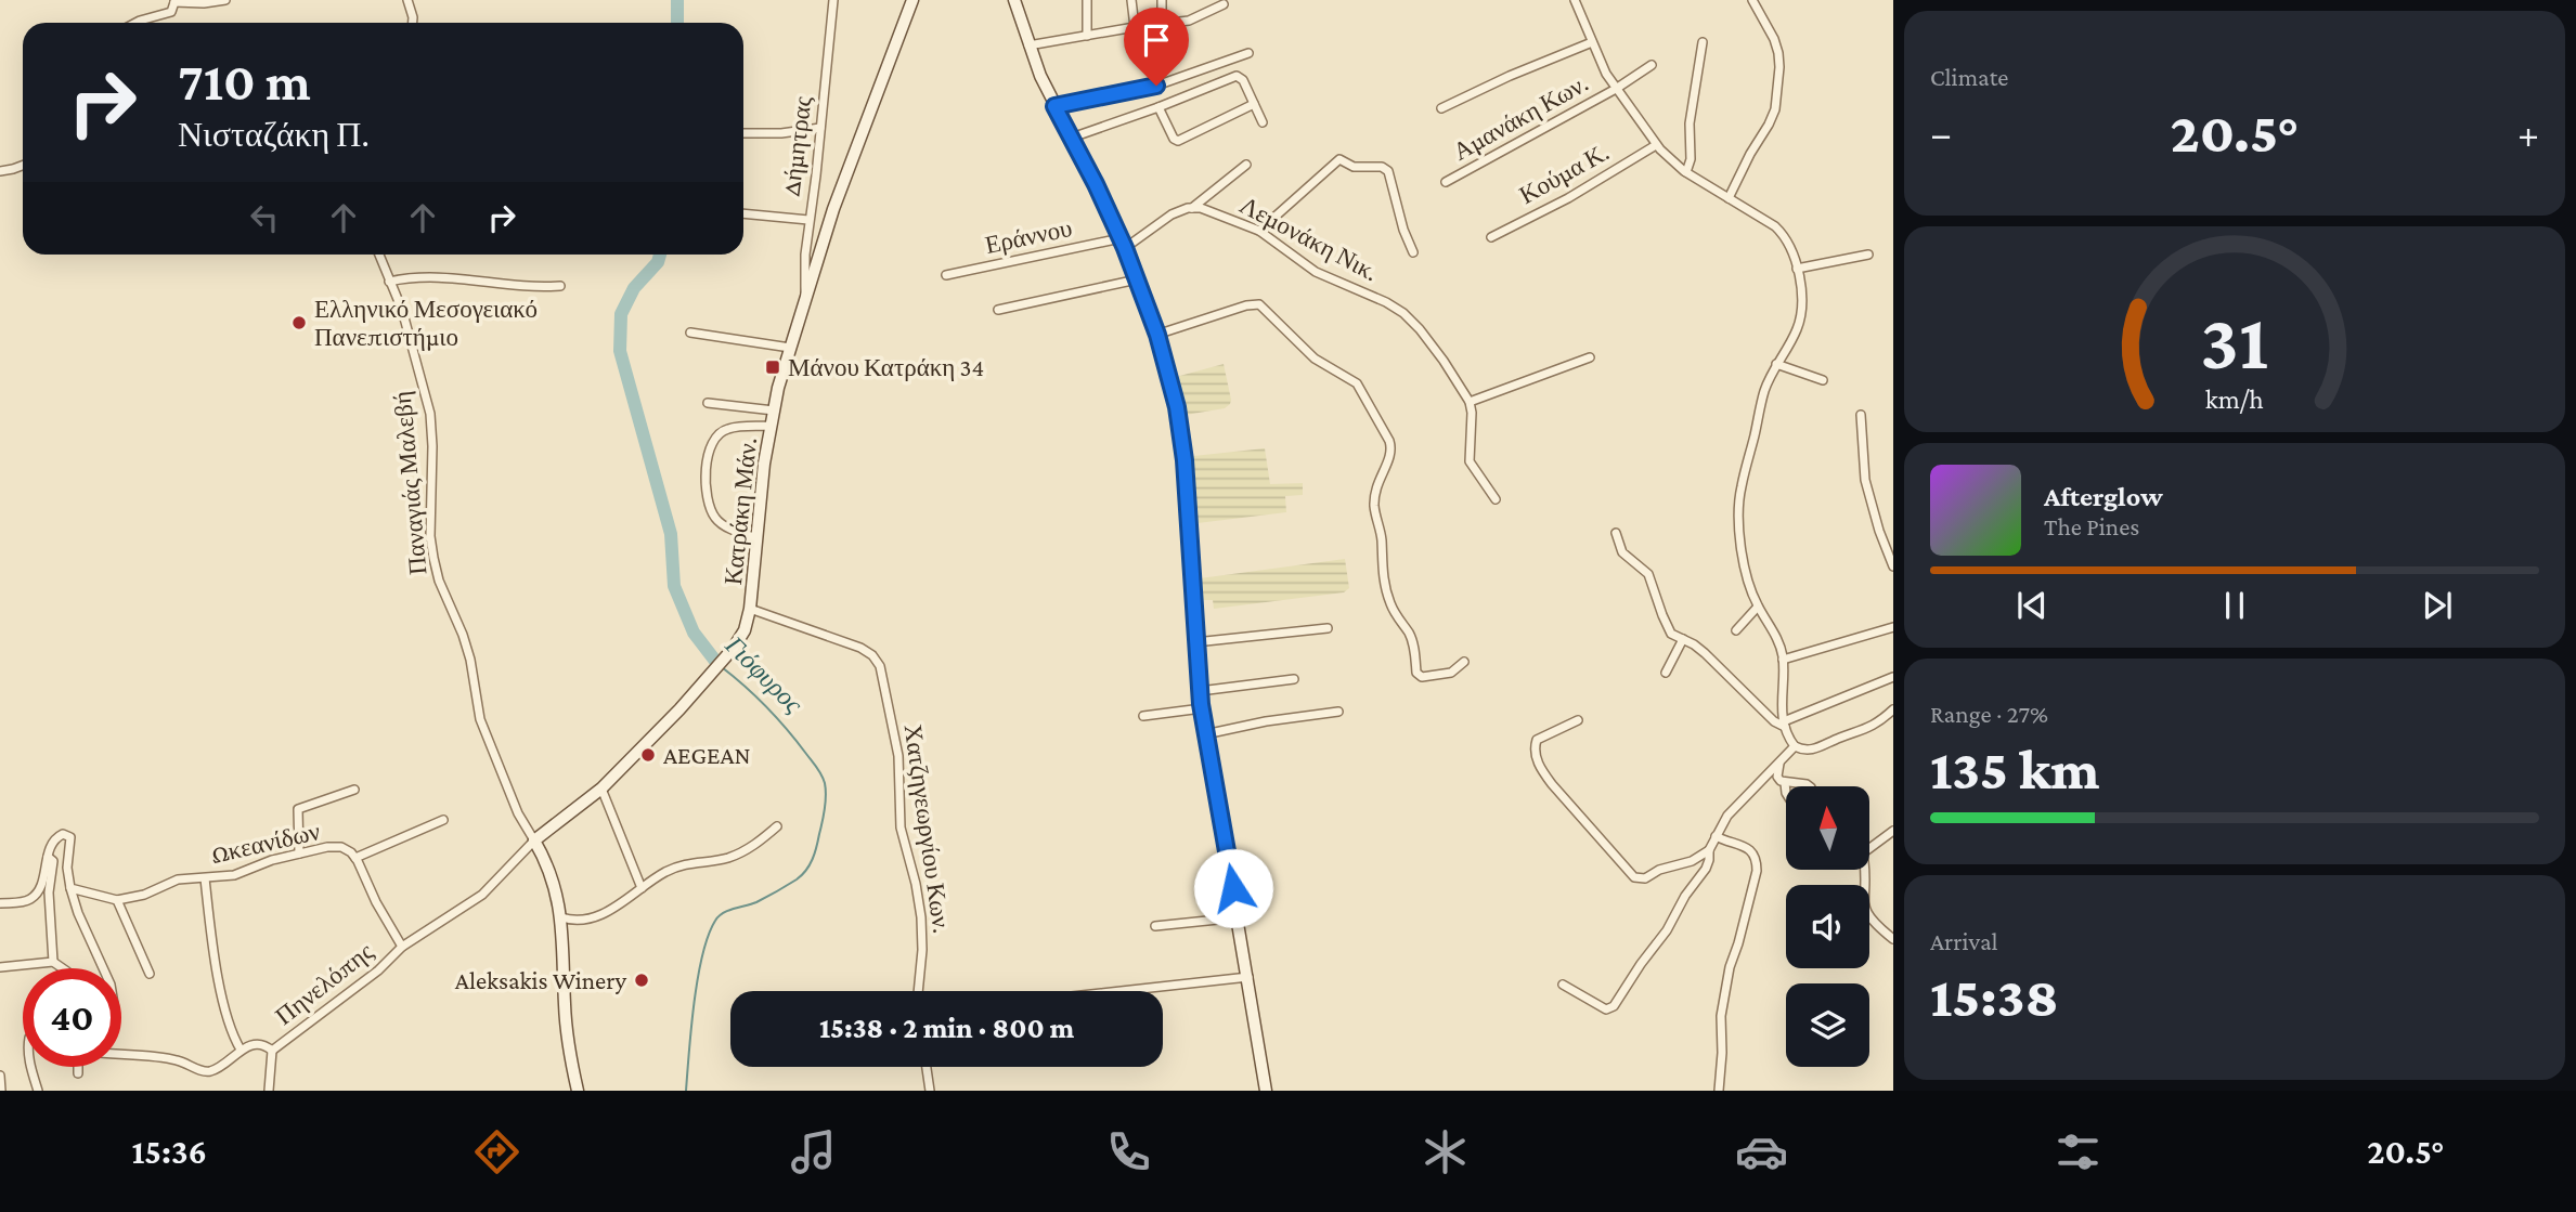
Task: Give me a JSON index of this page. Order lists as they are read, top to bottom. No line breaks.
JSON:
{"streets":{"street":["Αμανάκη Κων.","Δήμητρας","Κούμα Κ.","Εράννου","Λεμονάκη Νικ.","Παναγιάς Μαλεβή","Κατράκη Μάν.","Χατζηγεωργίου Κων.","Ωκεανίδων","Πηνελόπης"]},"crossings":[["Δήμητρας","Κατράκη Μάν."],["Παναγιάς Μαλεβή","Κατράκη Μάν."],["Παναγιάς Μαλεβή","Πηνελόπης"],["Κατράκη Μάν.","Χατζηγεωργίου Κων."],["Κατράκη Μάν.","Πηνελόπης"],["Ωκεανίδων","Πηνελόπης"]],"water":["Γιόφυρος"],"places":{"other":["Ελληνικό Μεσογειακό Πανεπιστήμιο","AEGEAN","Aleksakis Winery"],"transit":["Μάνου Κατράκη 34"]},"north":"top","page":{"tile":["Climate",["Range · 27%","135 km"],["Arrival","15:38"]],"turn":["710 m","Νισταζάκη Π."],"heat":["−","20.5°","+"],"song":["Afterglow","The Pines"],"limit":"40","trip":"15:38 · 2 min · 800 m","tabs":["15:36","20.5°"],"gauge":["31","km/h"]}}
